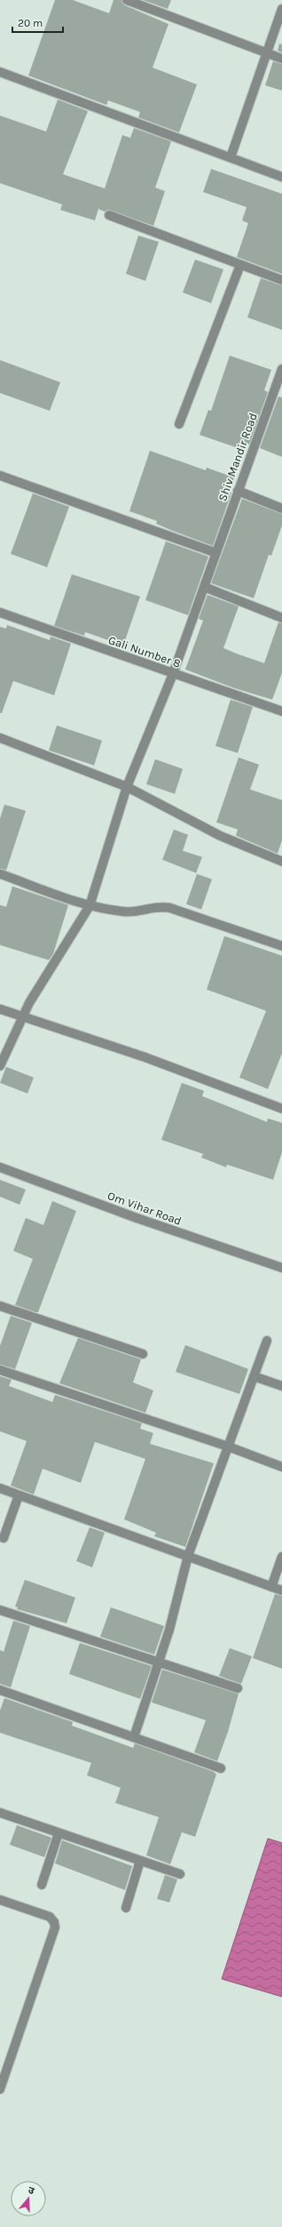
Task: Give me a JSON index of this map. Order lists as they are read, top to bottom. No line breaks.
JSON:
{"streets":{"street":["Shiv Mandir Road","Gali Number 8","Om Vihar Road"]},"crossings":[["Shiv Mandir Road","Gali Number 8"]],"scale_bar":"20 m","north":"top"}
